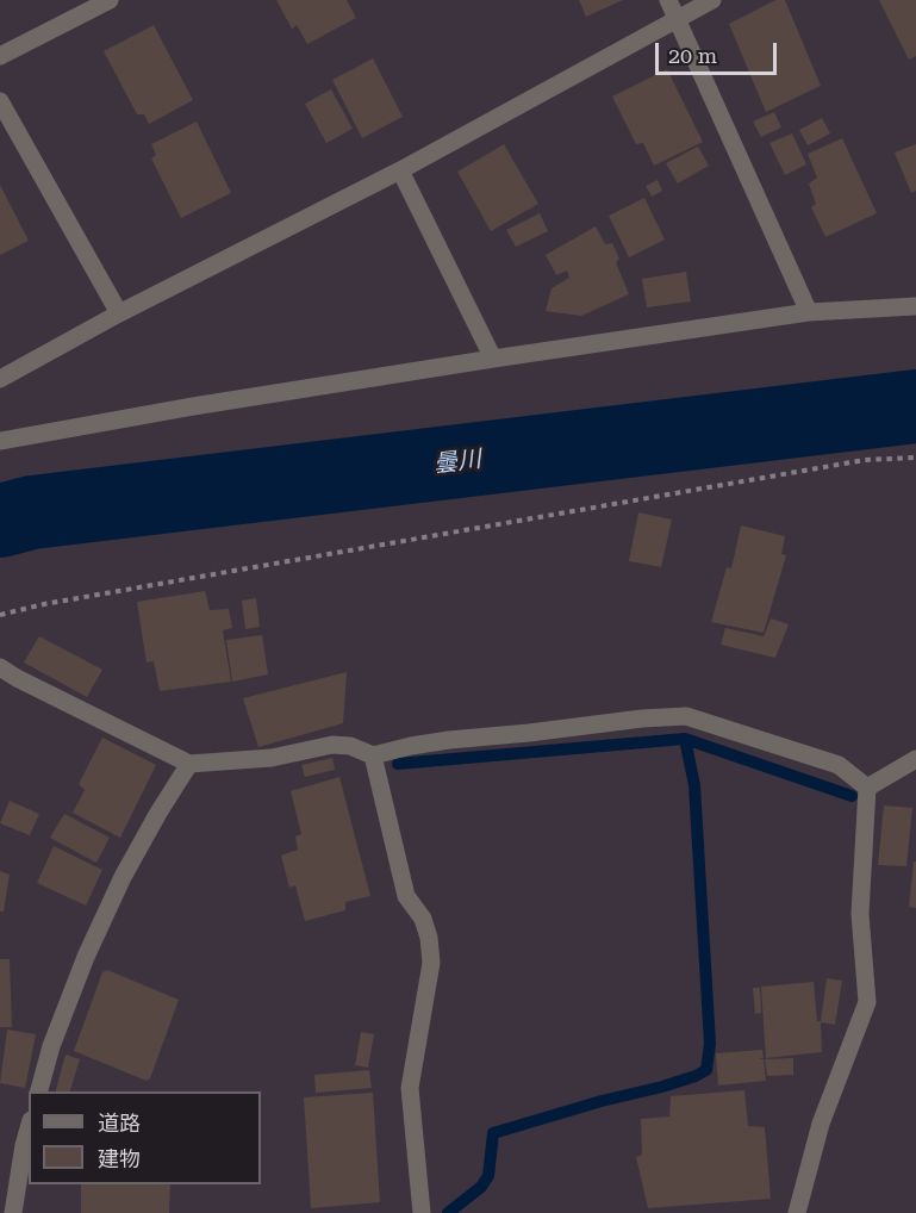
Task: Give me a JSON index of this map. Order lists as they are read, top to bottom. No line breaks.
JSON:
{"water":["曇川"],"legend":["道路","建物"],"scale_bar":"20 m"}
